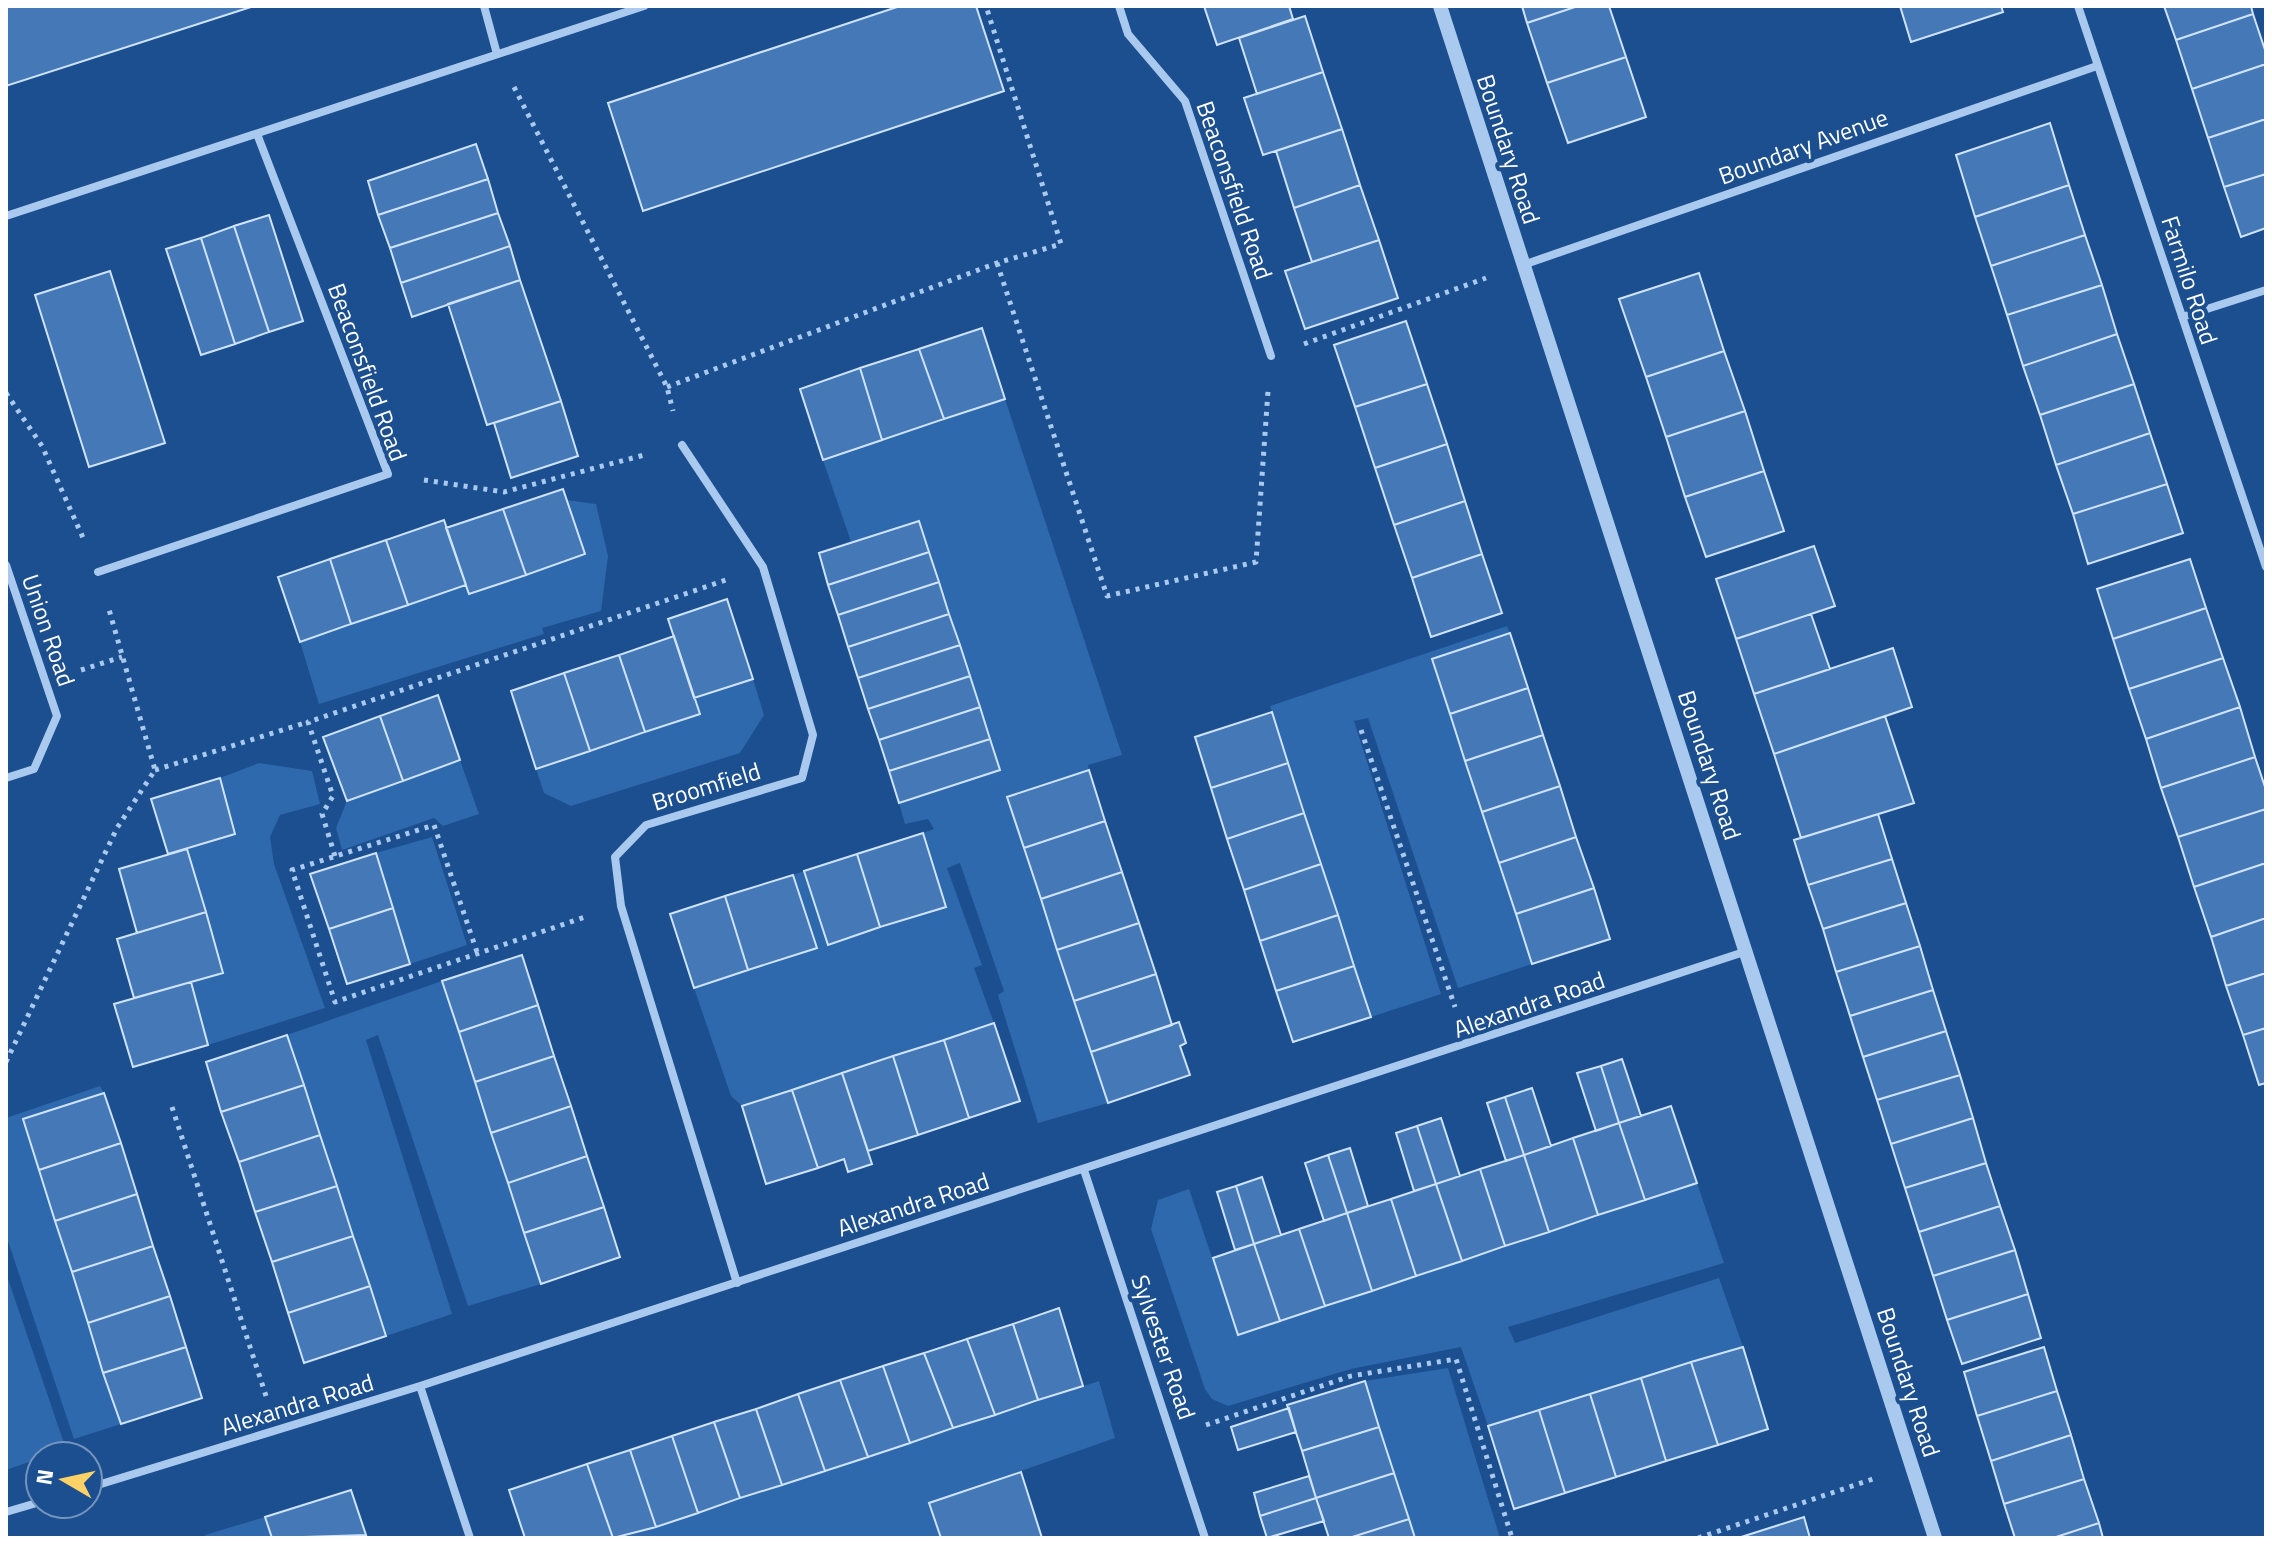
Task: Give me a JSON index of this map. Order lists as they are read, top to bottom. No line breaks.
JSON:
{"streets":{"street":["Boundary Avenue","Boundary Road","Beaconsfield Road","Farmilo Road","Union Road","Broomfield","Alexandra Road","Sylvester Road"]},"crossings":[["Boundary Avenue","Boundary Road"],["Boundary Avenue","Farmilo Road"],["Boundary Road","Alexandra Road"],["Broomfield","Alexandra Road"],["Alexandra Road","Sylvester Road"]],"north":"left"}
